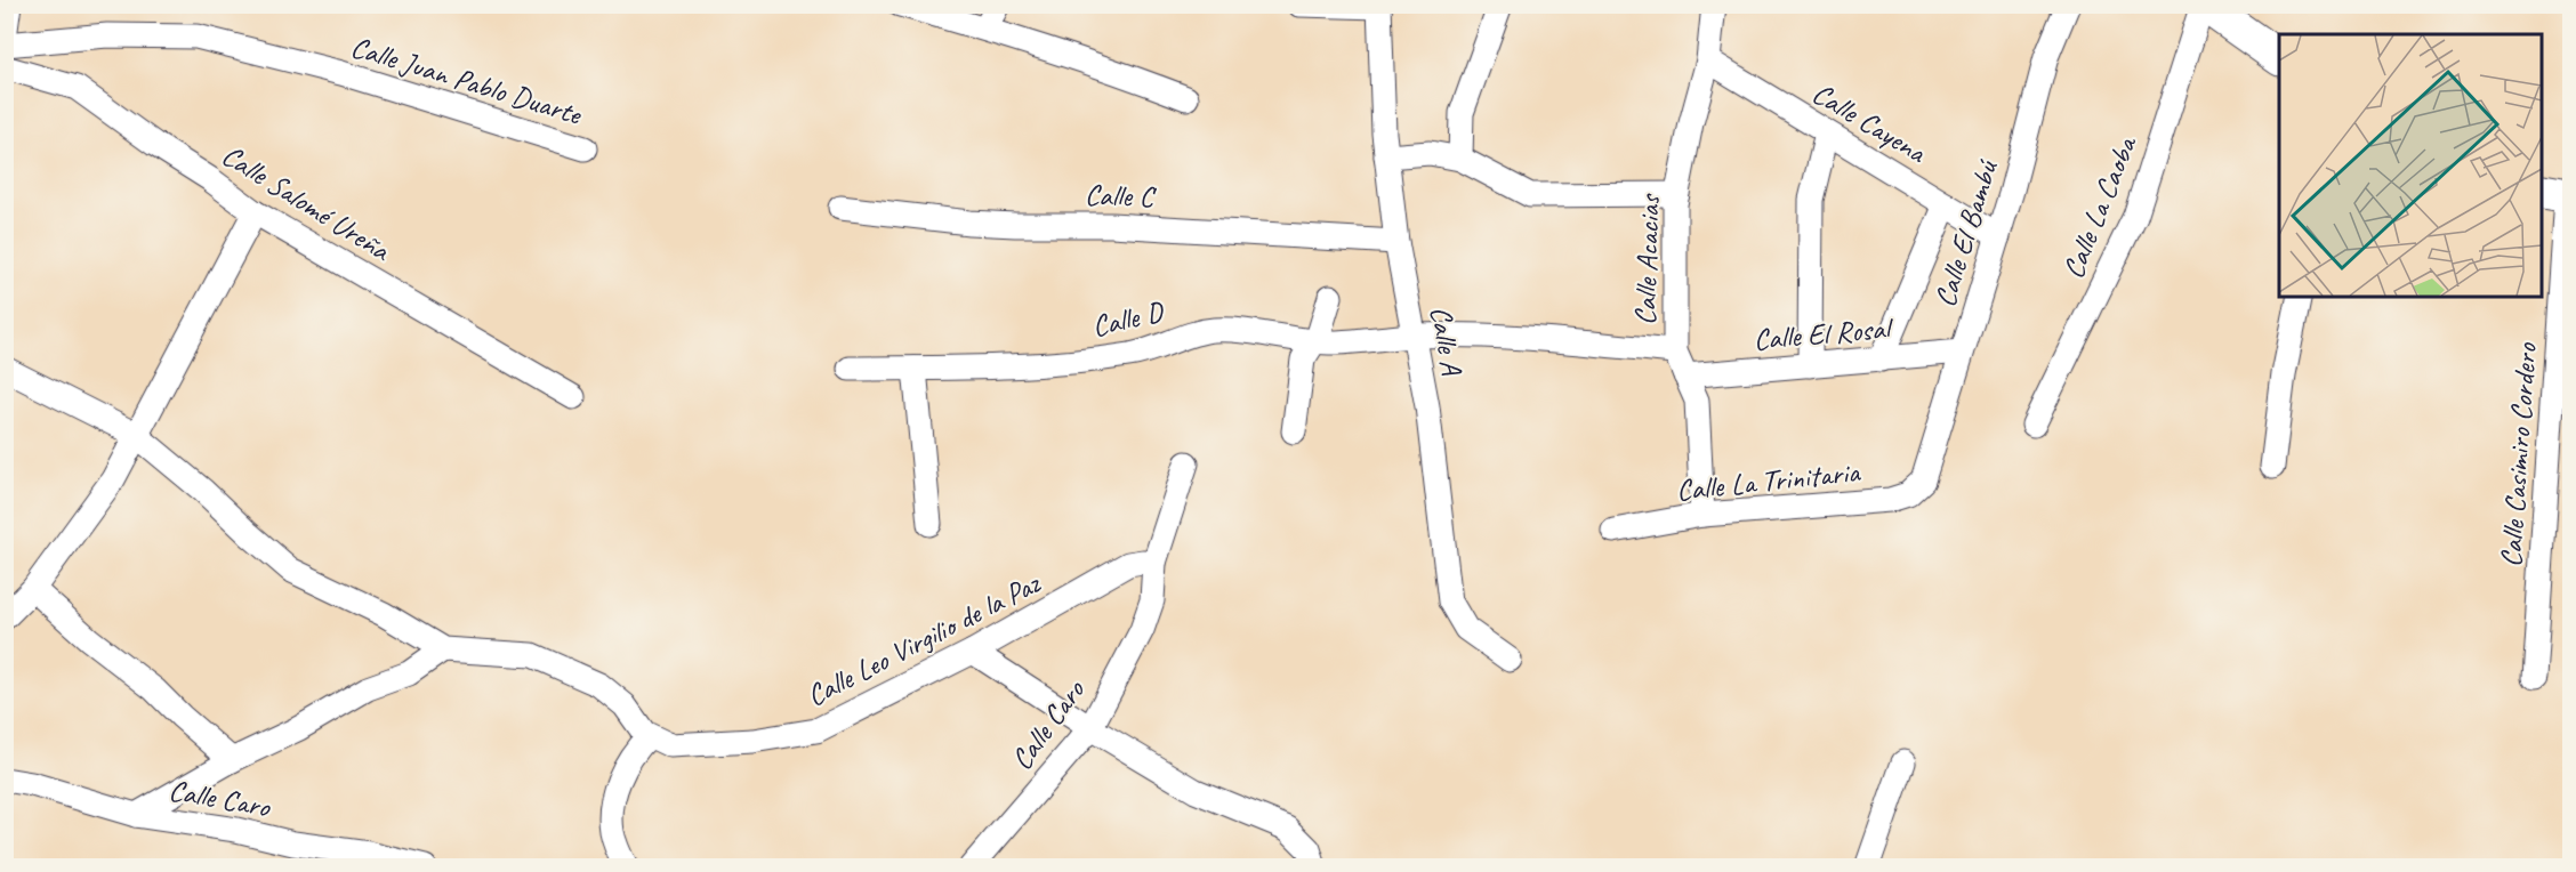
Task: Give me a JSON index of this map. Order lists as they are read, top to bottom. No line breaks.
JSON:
{"streets":{"street":["Calle Juan Pablo Duarte","Calle Cayena","Calle C","Calle Salomé Ureña","Calle La Caoba","Calle El Bambú","Calle Acacias","Calle D","Calle El Rosal","Calle A","Calle Casimiro Cordero","Calle La Trinitaria","Calle Leo Virgilio de la Paz","Calle Caro"]},"crossings":[["Calle Cayena","Calle El Bambú"],["Calle Cayena","Calle Acacias"],["Calle C","Calle A"],["Calle El Bambú","Calle El Rosal"],["Calle El Bambú","Calle La Trinitaria"],["Calle Acacias","Calle D"],["Calle Acacias","Calle El Rosal"],["Calle Acacias","Calle La Trinitaria"],["Calle D","Calle A"],["Calle Leo Virgilio de la Paz","Calle Caro"]]}
